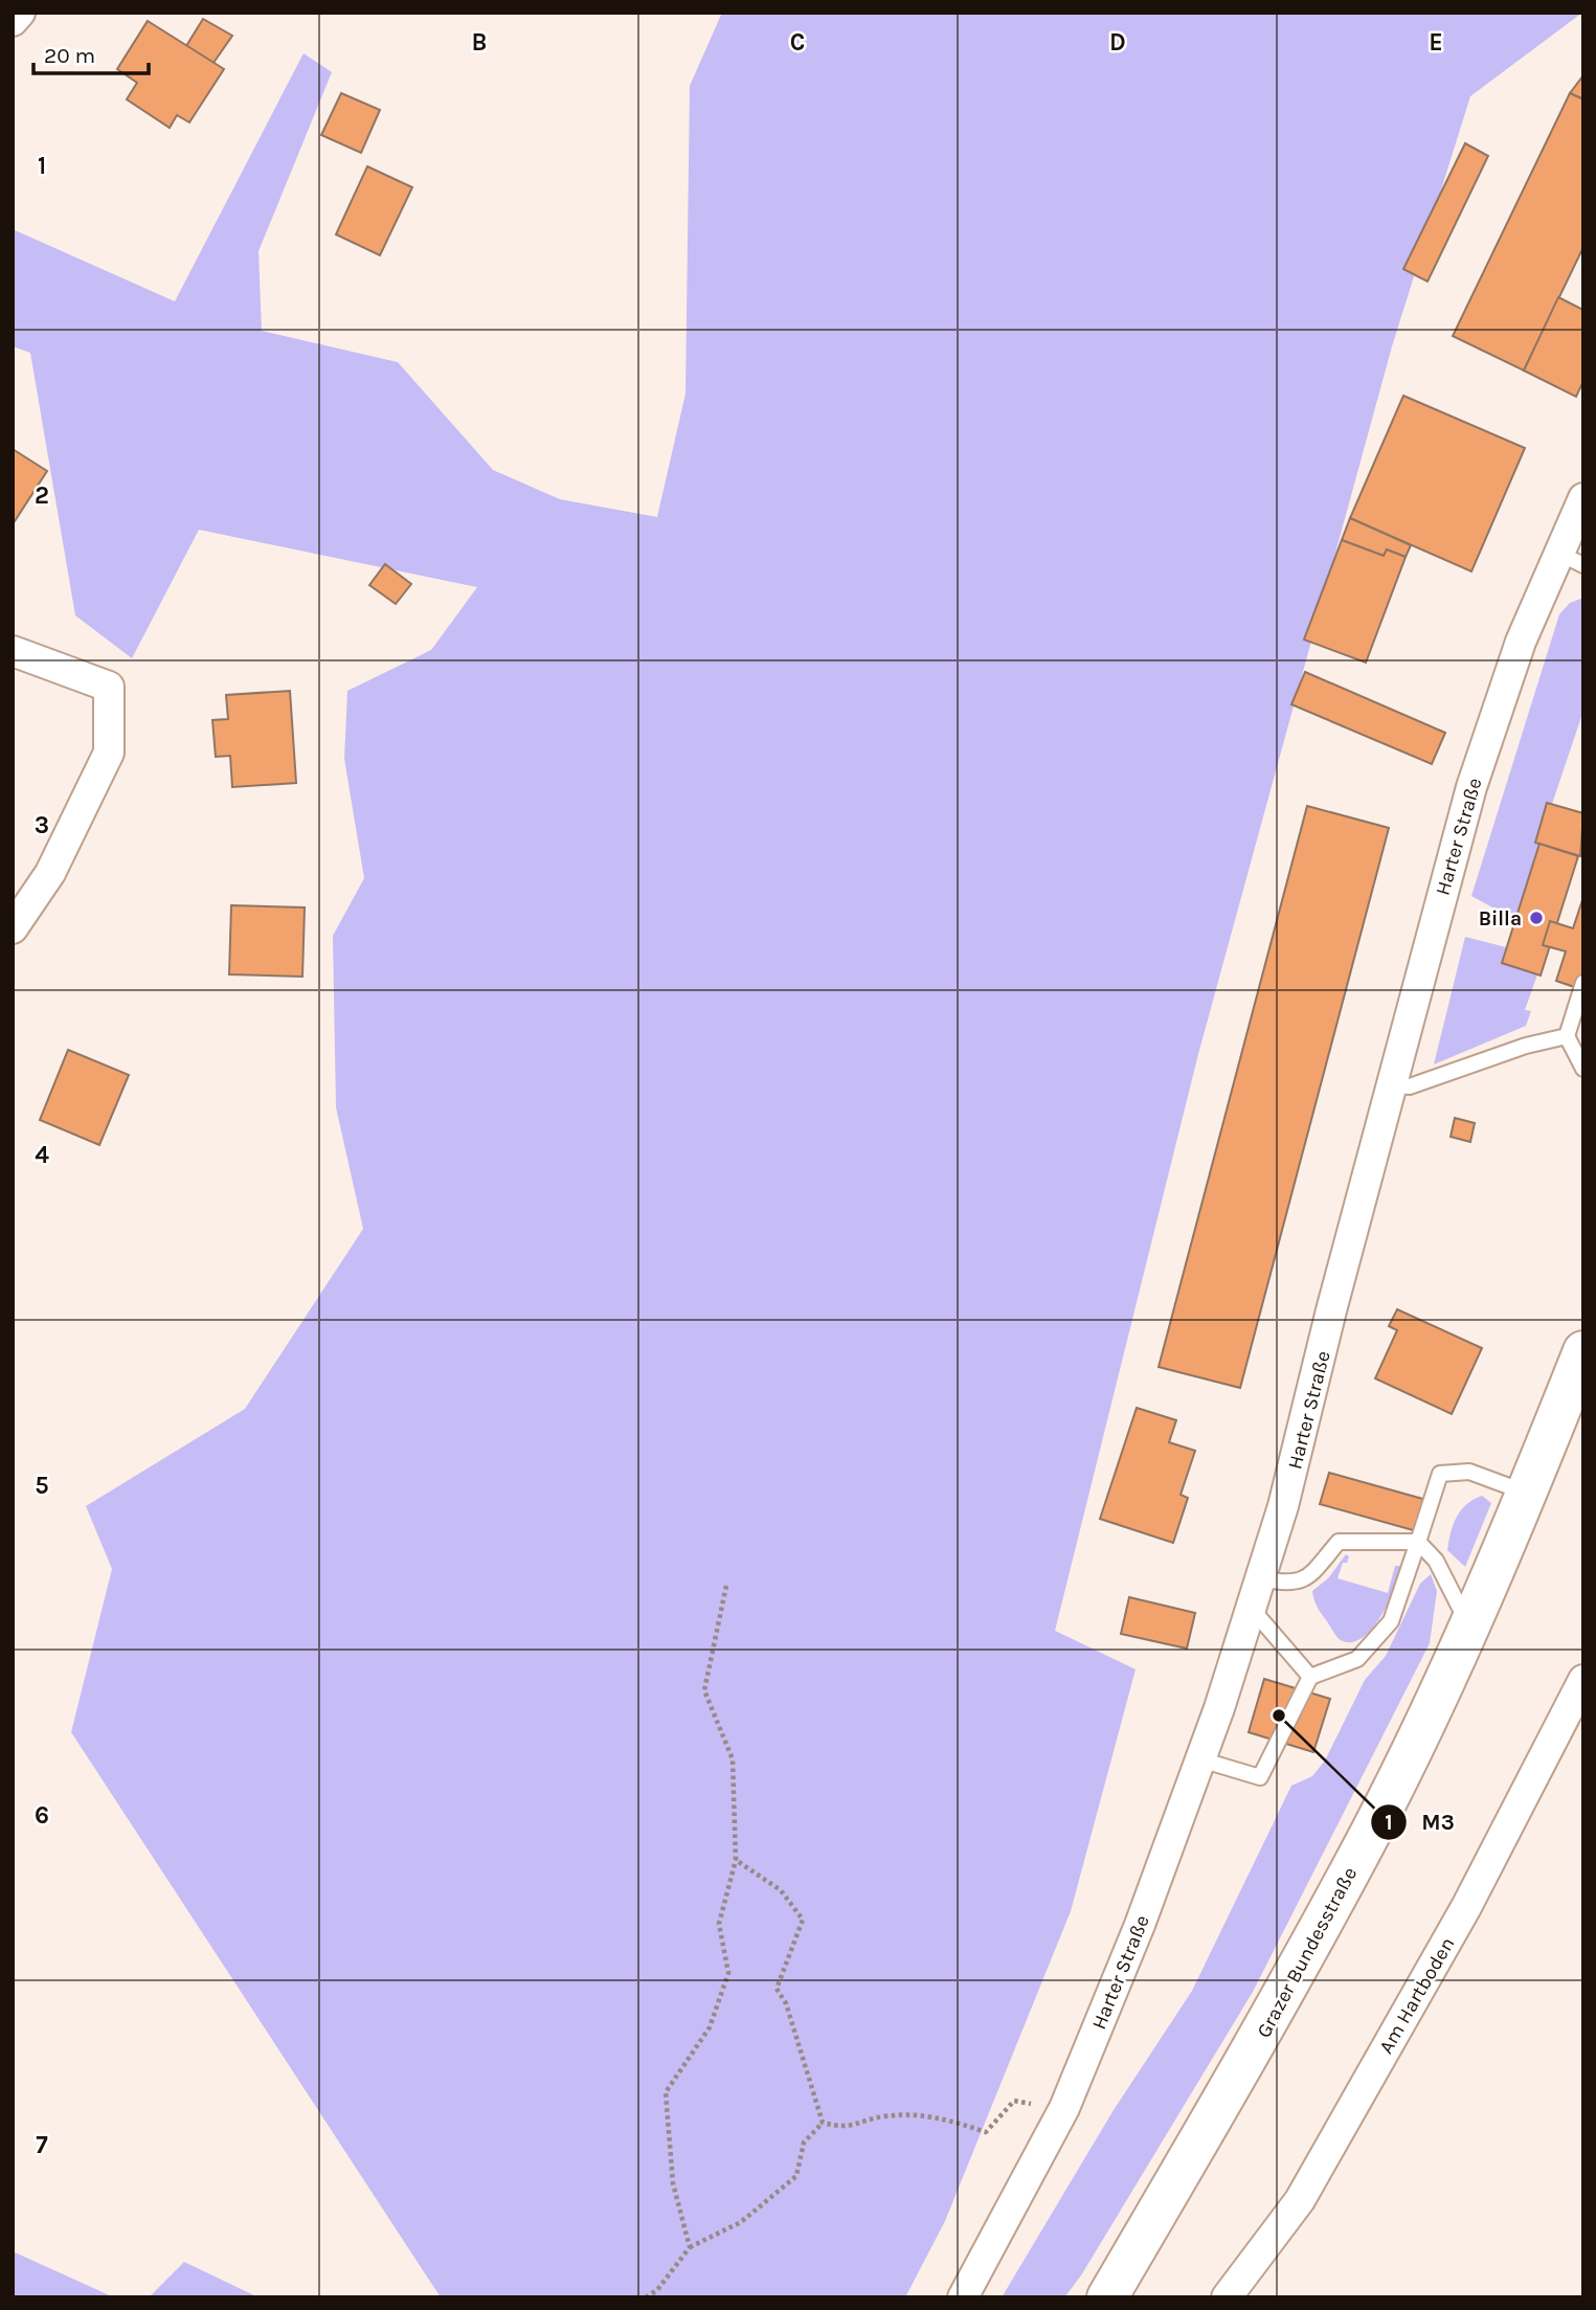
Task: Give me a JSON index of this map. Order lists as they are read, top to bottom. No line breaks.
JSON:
{"streets":{"main road":["Grazer Bundesstraße"],"street":["Harter Straße","Am Hartboden"]},"places":["Billa","M3"],"scale_bar":"20 m","grid":{"columns":["B","C","D","E"],"rows":["1","2","3","4","5","6","7"]}}
